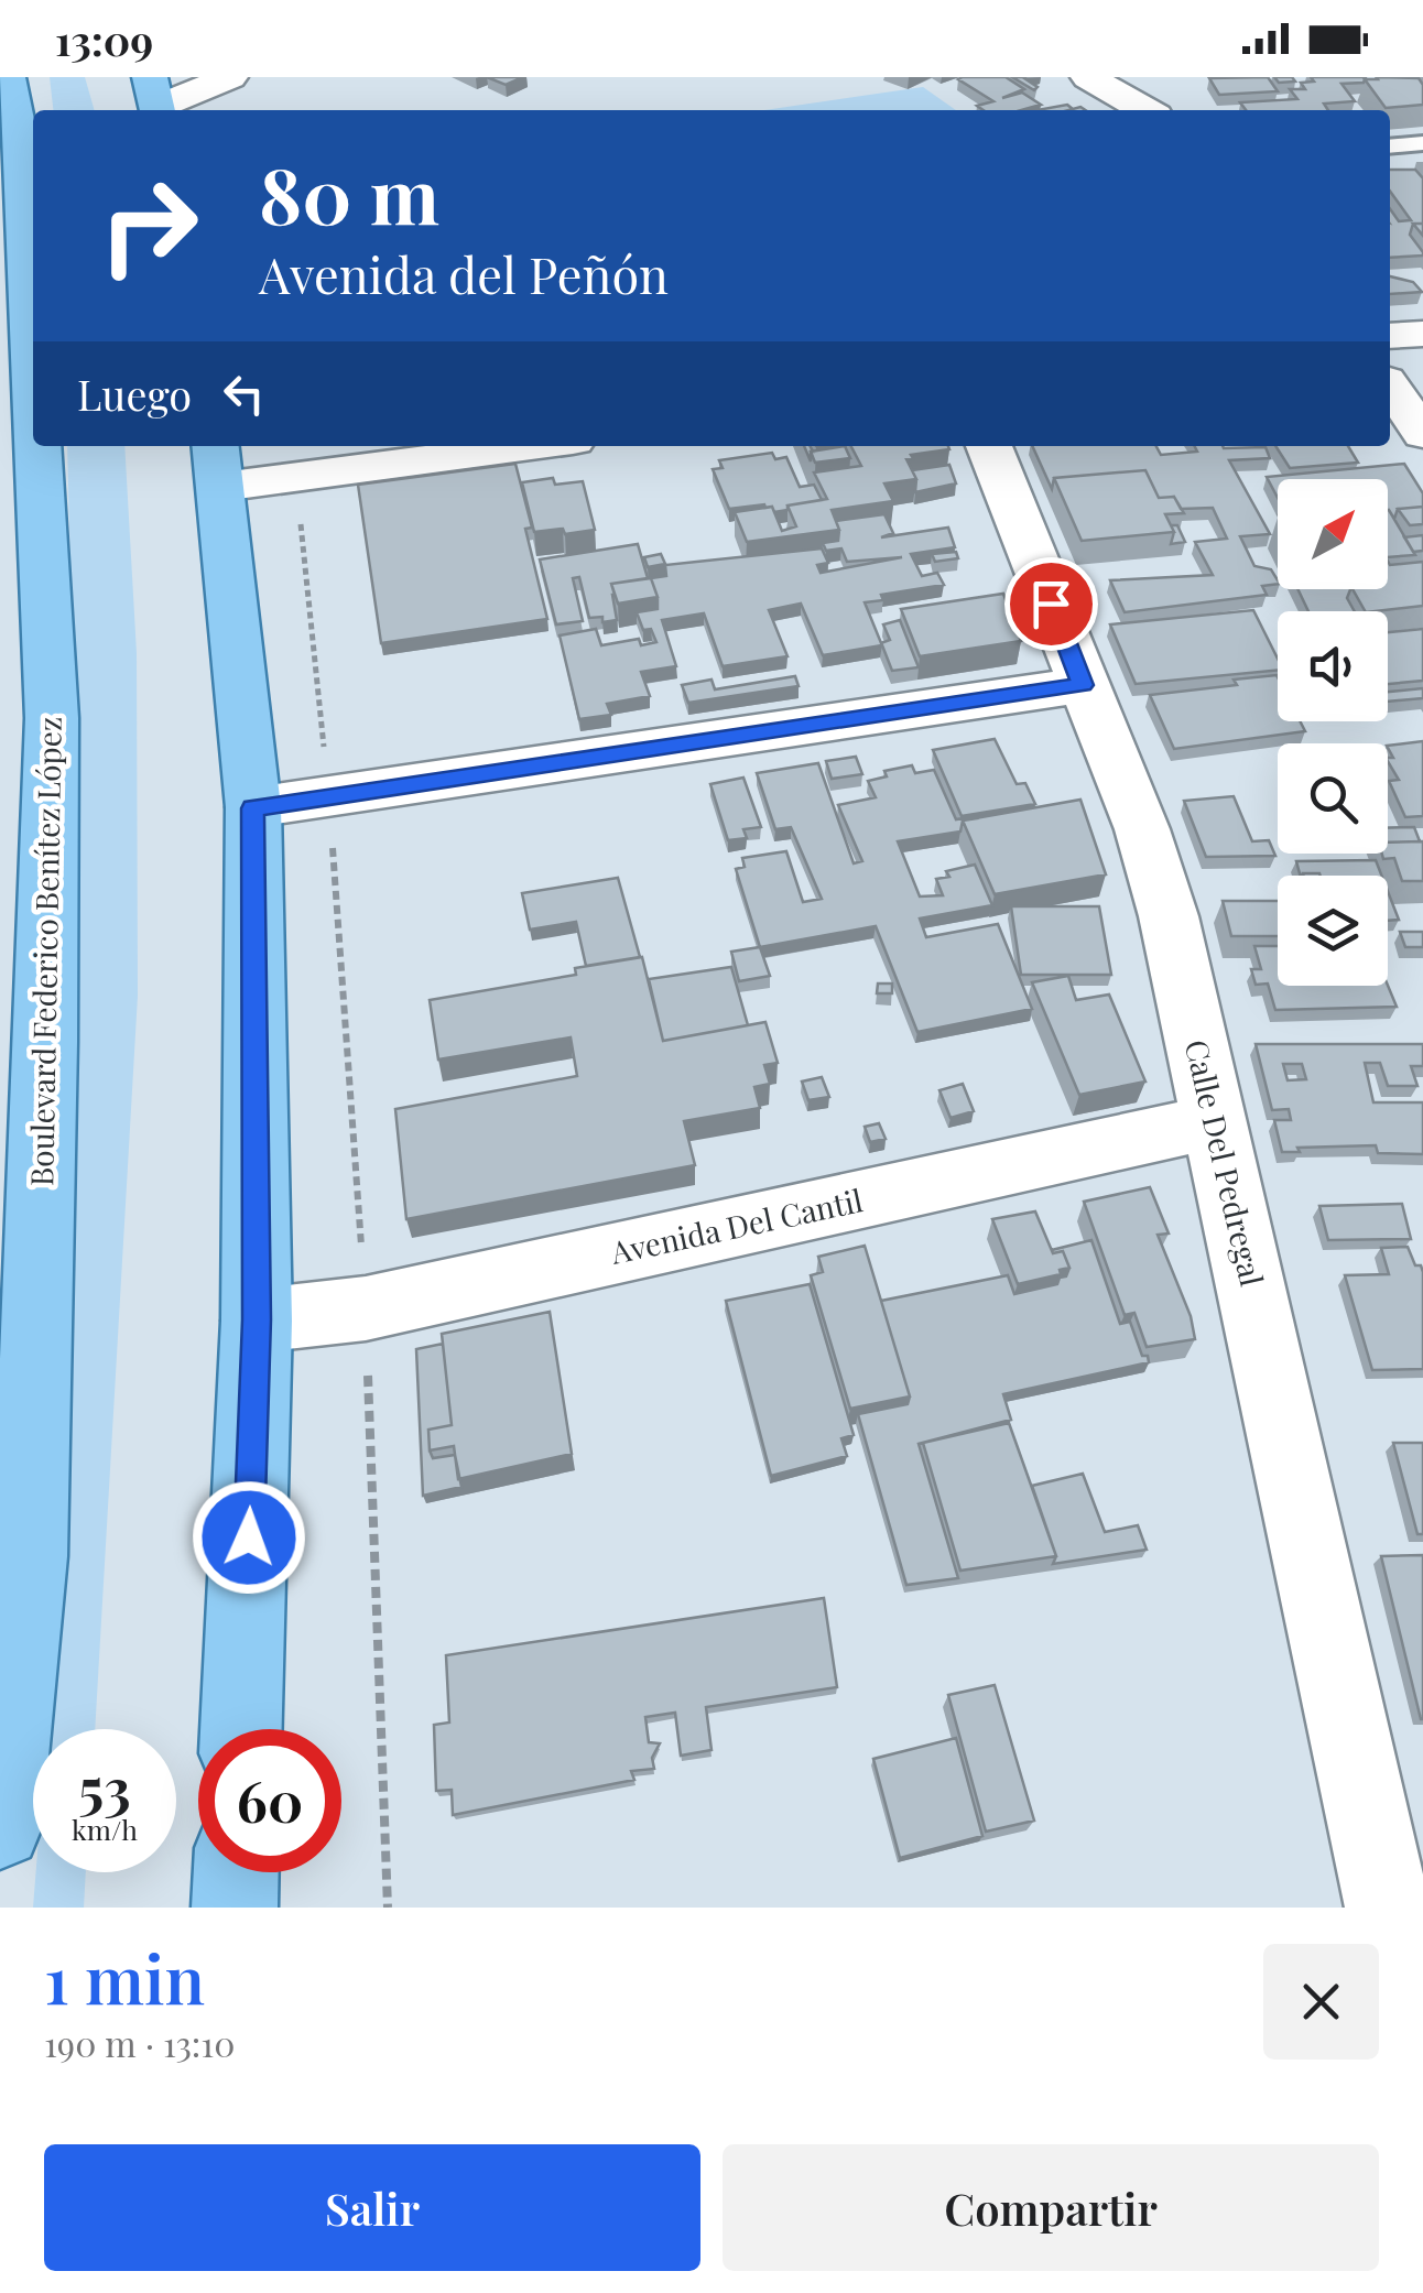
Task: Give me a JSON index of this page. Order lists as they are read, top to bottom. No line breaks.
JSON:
{"streets":{"main road":["Boulevard Federico Benítez López"],"street":["Calle Del Pedregal","Avenida Del Cantil"]},"crossings":[["Calle Del Pedregal","Avenida Del Cantil"]],"north":"top right","page":{"status":"13:09","turn":["80 m","Avenida del Peñón"],"then":"Luego","speed":"53 km/h","limit":"60","heading":["1 min","190 m · 13:10"],"buttons":["Salir","Compartir"]}}
